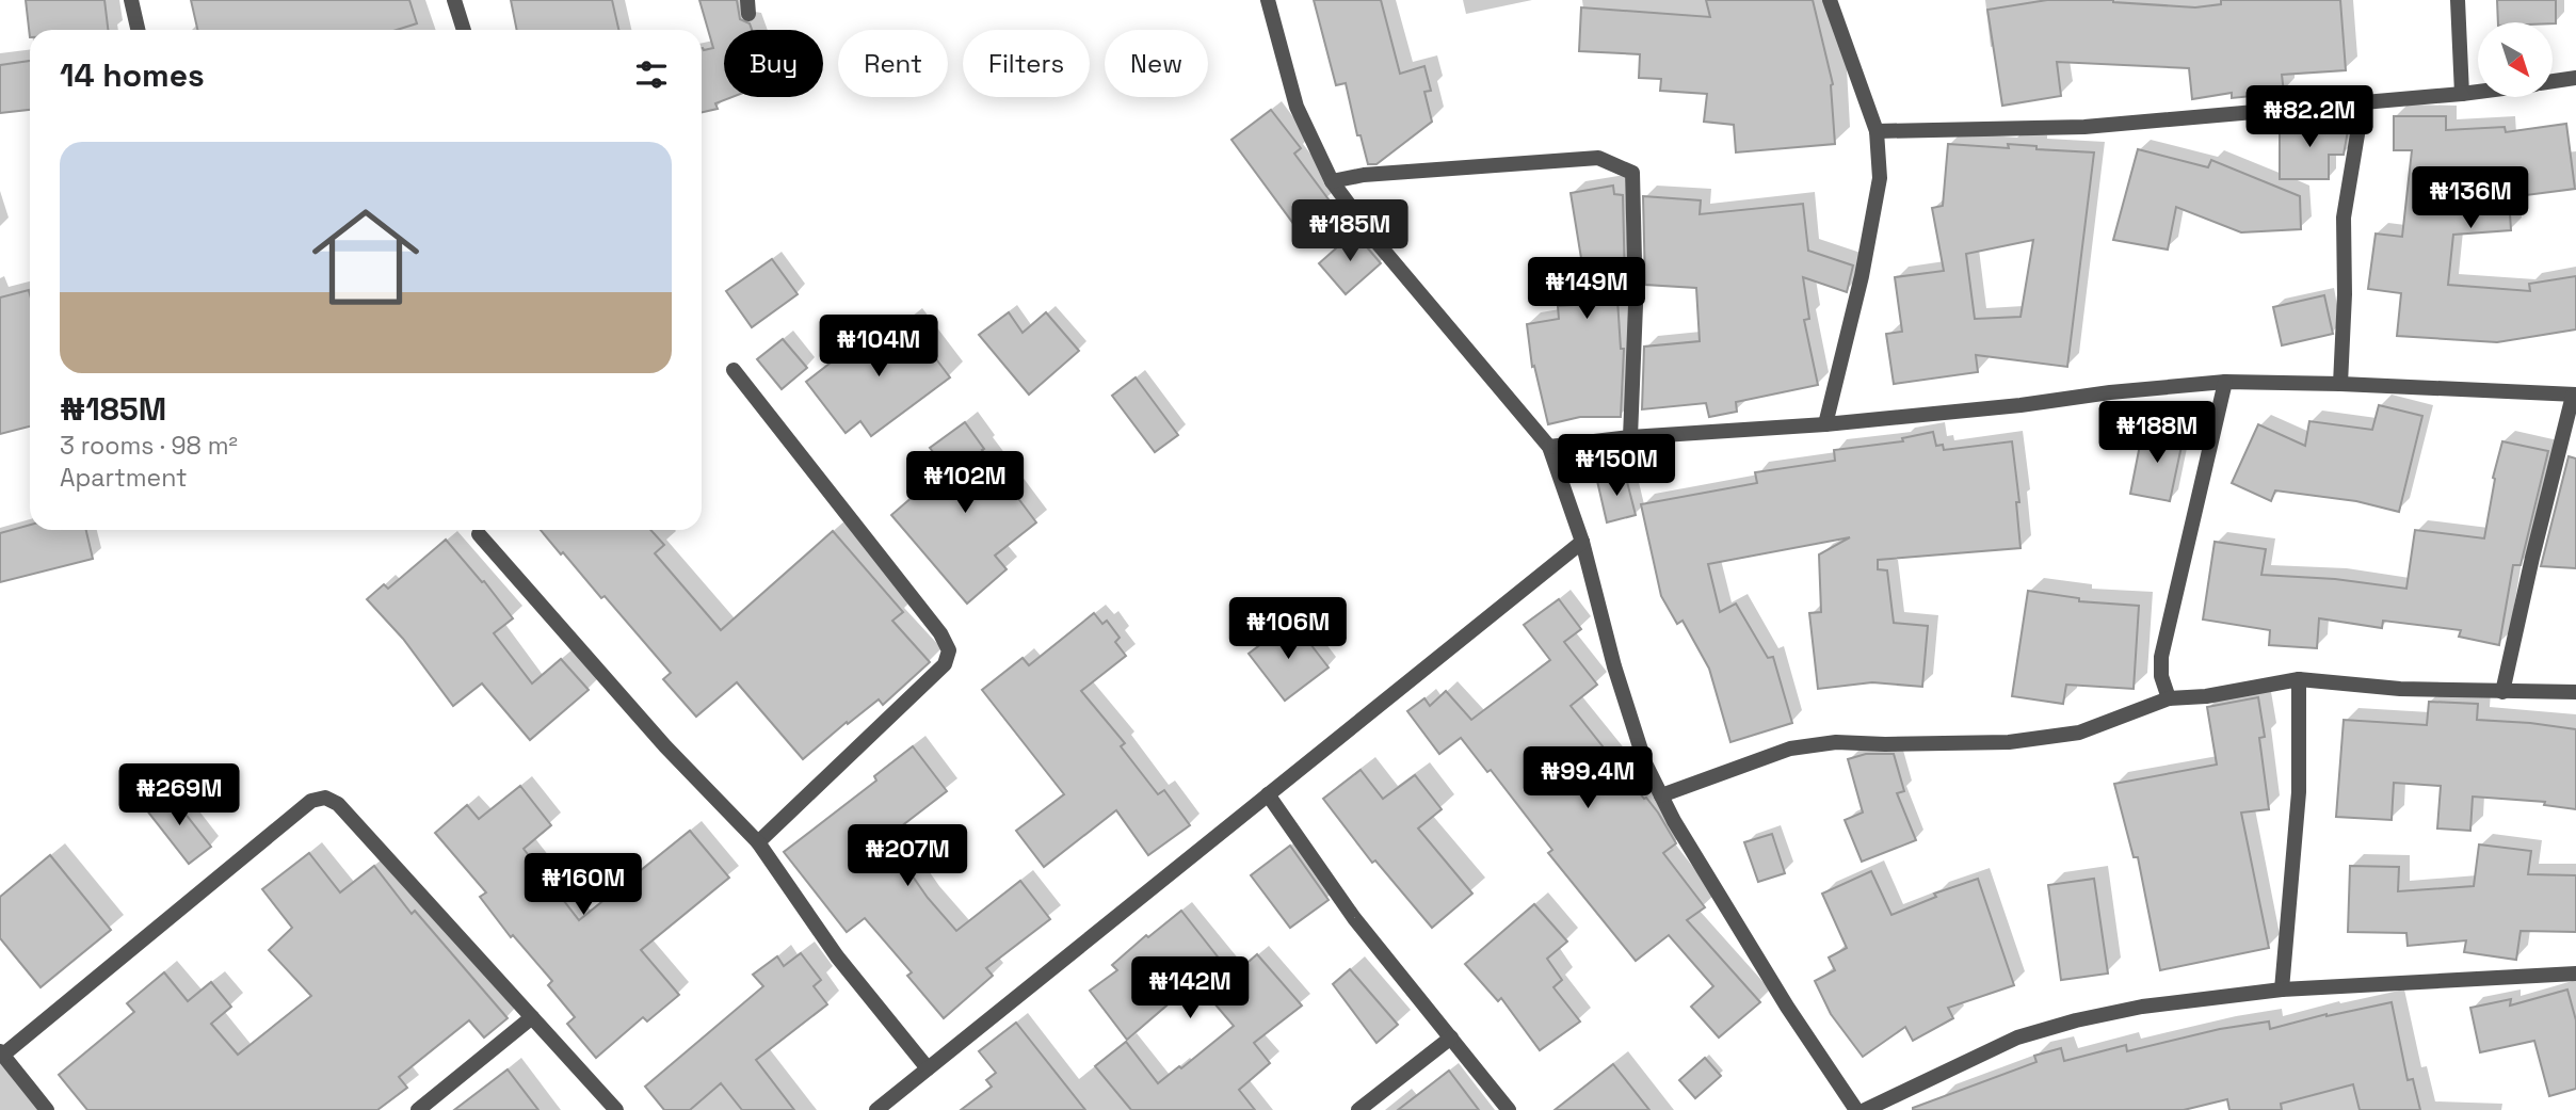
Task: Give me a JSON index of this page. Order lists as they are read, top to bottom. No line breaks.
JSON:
{"north":"bottom right","page":{"chip":["Buy","Rent","Filters","New"],"heading":"14 homes","price":["₦82.2M","₦136M","₦185M","₦149M","₦104M","₦188M","₦150M","₦102M","₦106M","₦99.4M","₦269M","₦207M","₦160M","₦142M"],"list":[{"name":"₦185M","note":"3 rooms · 98 m² · Apartment"}]}}
